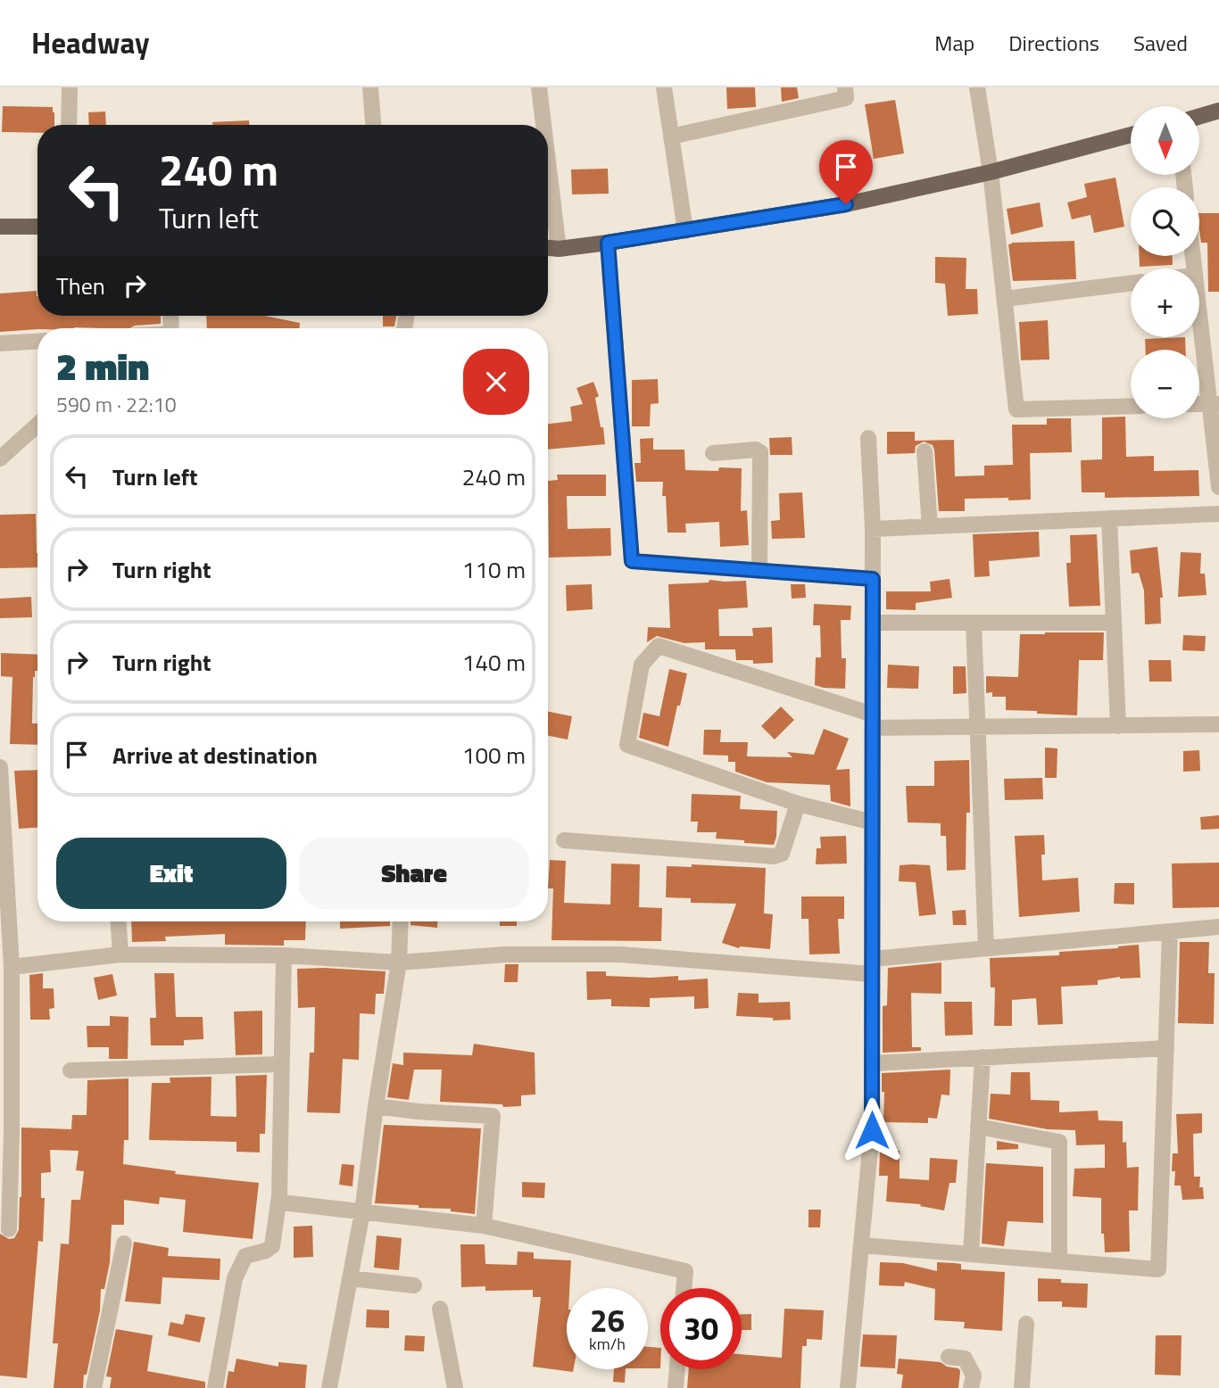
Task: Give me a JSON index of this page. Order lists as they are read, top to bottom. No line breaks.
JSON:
{"north":"bottom","page":{"header":"Headway","nav":["Map","Directions","Saved"],"map_buttons":["+","−"],"turn":["240 m","Turn left"],"then":"Then","heading":["2 min","590 m · 22:10"],"list":[{"name":"Turn left","value":"240 m"},{"name":"Turn right","value":"110 m"},{"name":"Turn right","value":"140 m"},{"name":"Arrive at destination","value":"100 m"}],"buttons":["Exit","Share"],"speed":"26 km/h","limit":"30"}}
